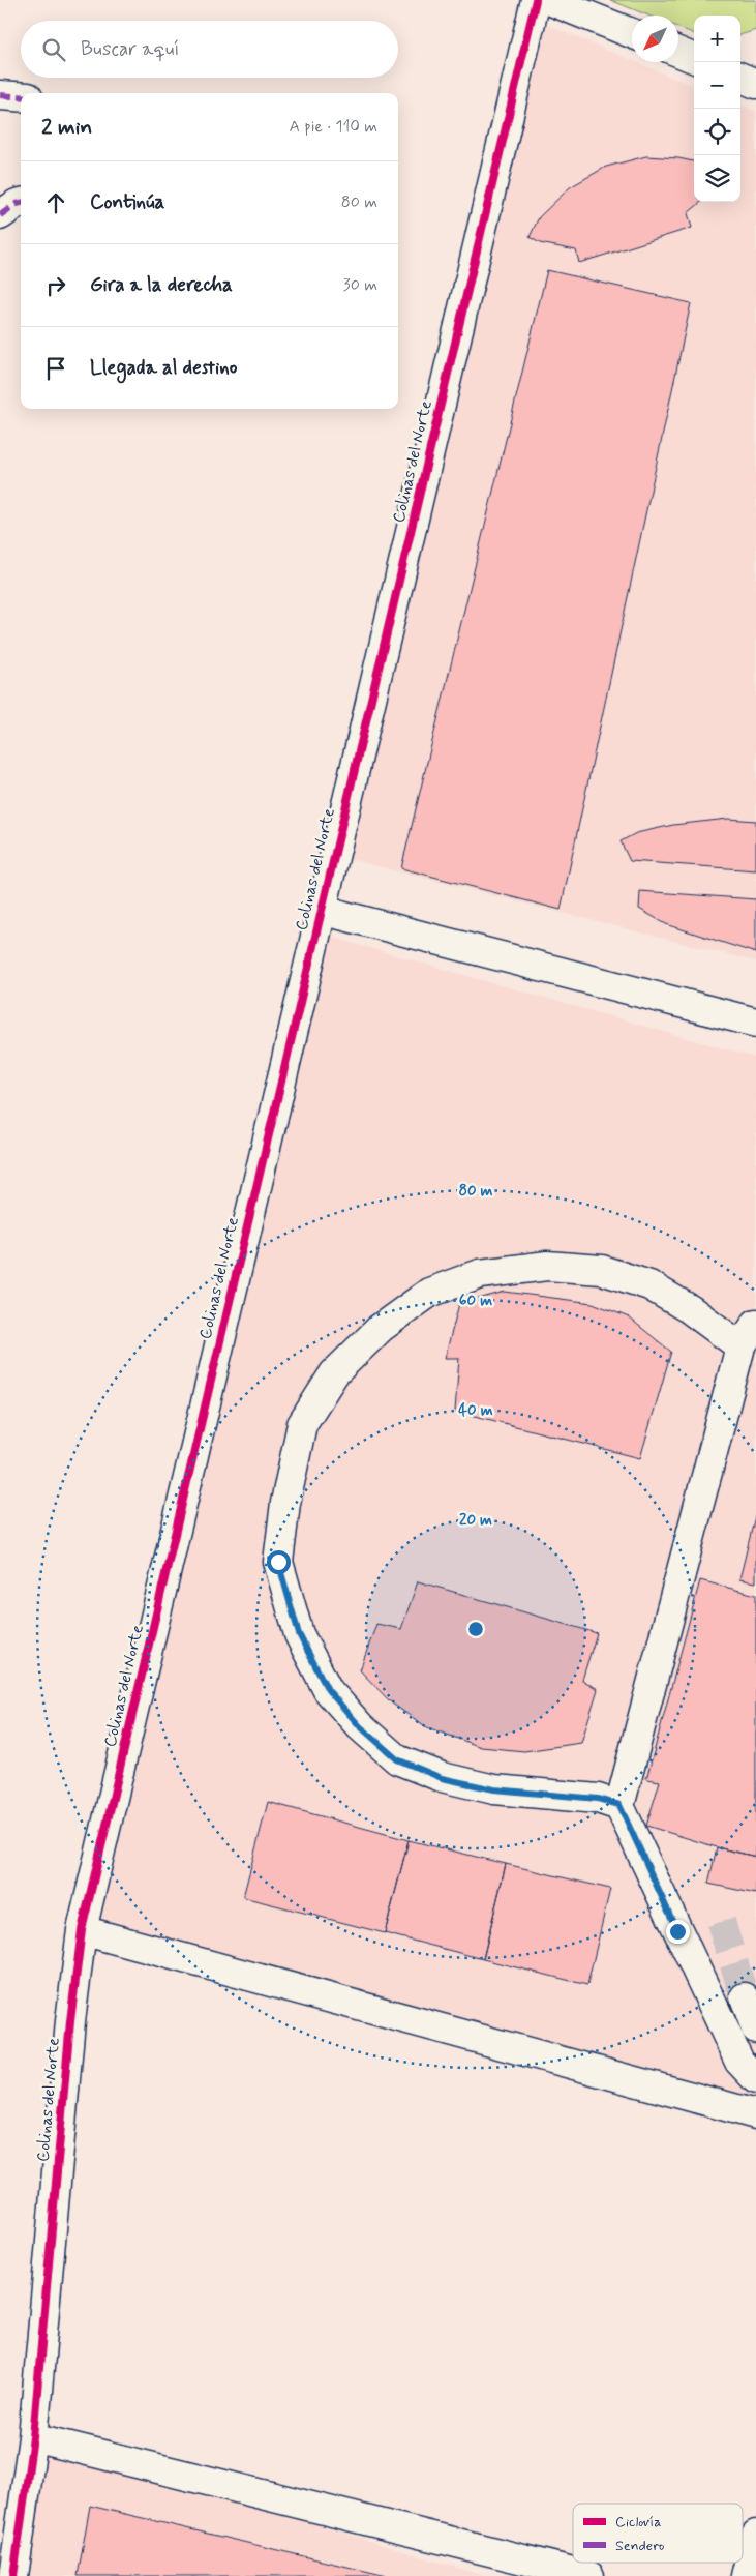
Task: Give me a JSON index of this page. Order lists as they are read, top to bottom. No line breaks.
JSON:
{"streets":{"street":["Colinas del Norte"]},"legend":["Ciclovía","Sendero"],"north":"bottom left","page":{"map_buttons":["+","−"],"search":"Buscar aquí","heading":["2 min","A pie · 110 m"],"list":[["Continúa","80 m"],["Gira a la derecha","30 m"],"Llegada al destino"]},"rings":["80 m","60 m","40 m","20 m"]}
